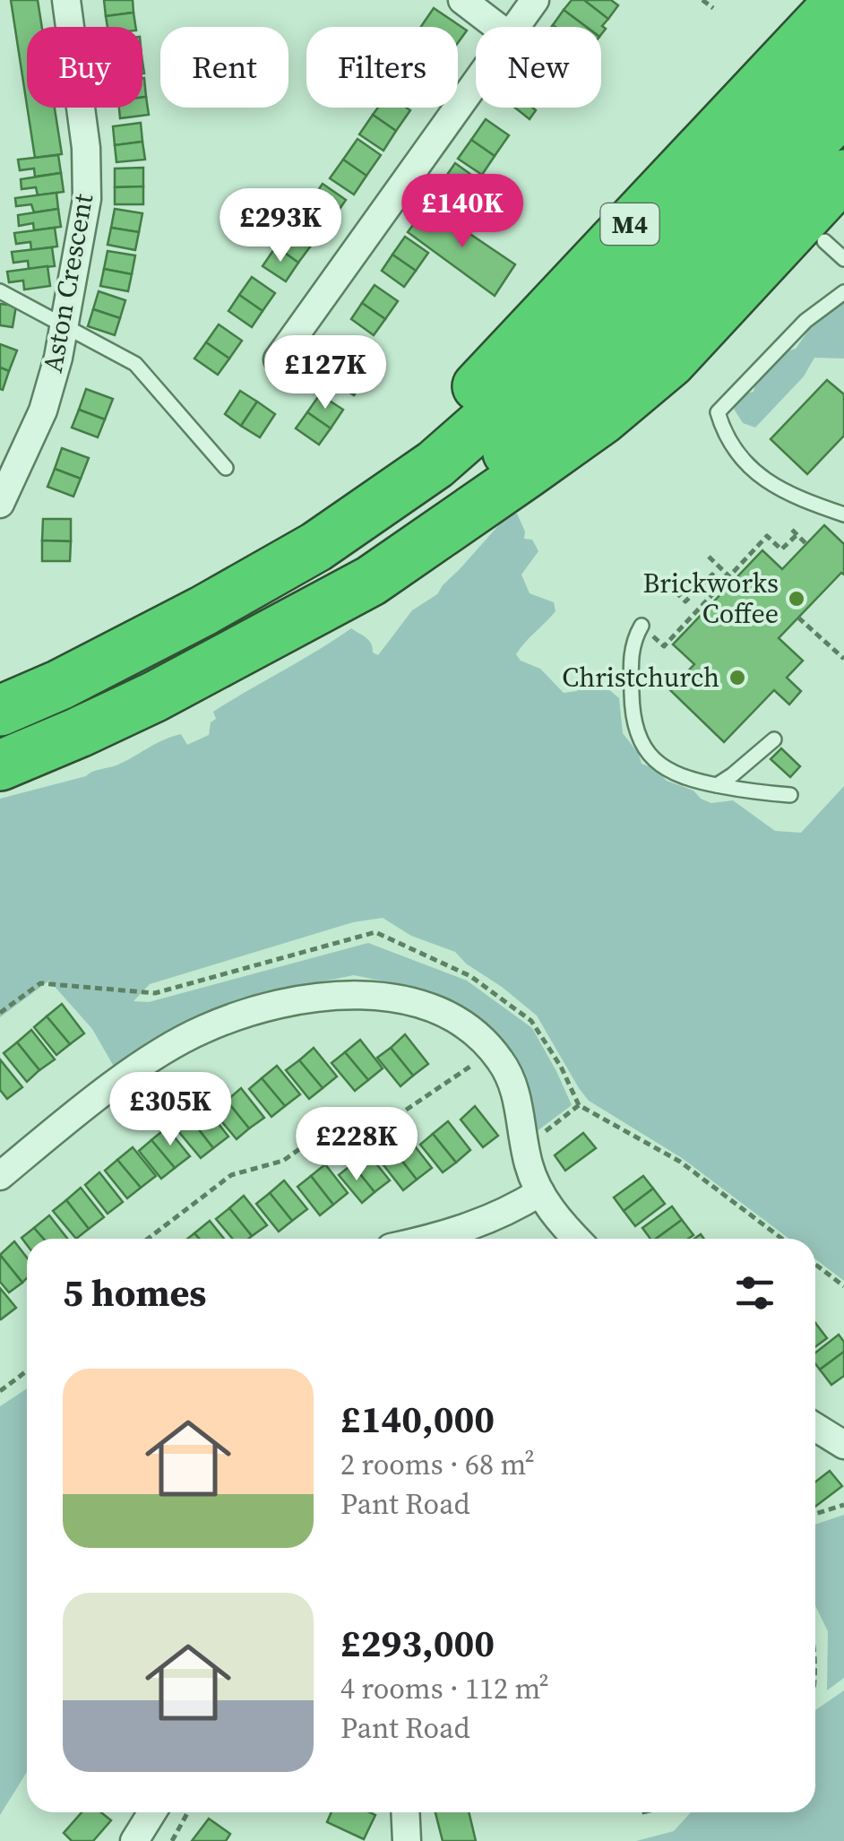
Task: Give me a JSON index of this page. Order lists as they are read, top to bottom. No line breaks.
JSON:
{"streets":{"highway":["M4"],"street":["Aston Crescent"]},"places":["Brickworks Coffee","Christchurch"],"page":{"chip":["Buy","Rent","Filters","New"],"price":["£140K","£293K","£127K","£305K","£228K"],"heading":"5 homes","list":[{"name":"£140,000","note":"2 rooms · 68 m² · Pant Road"},{"name":"£293,000","note":"4 rooms · 112 m² · Pant Road"}]}}
